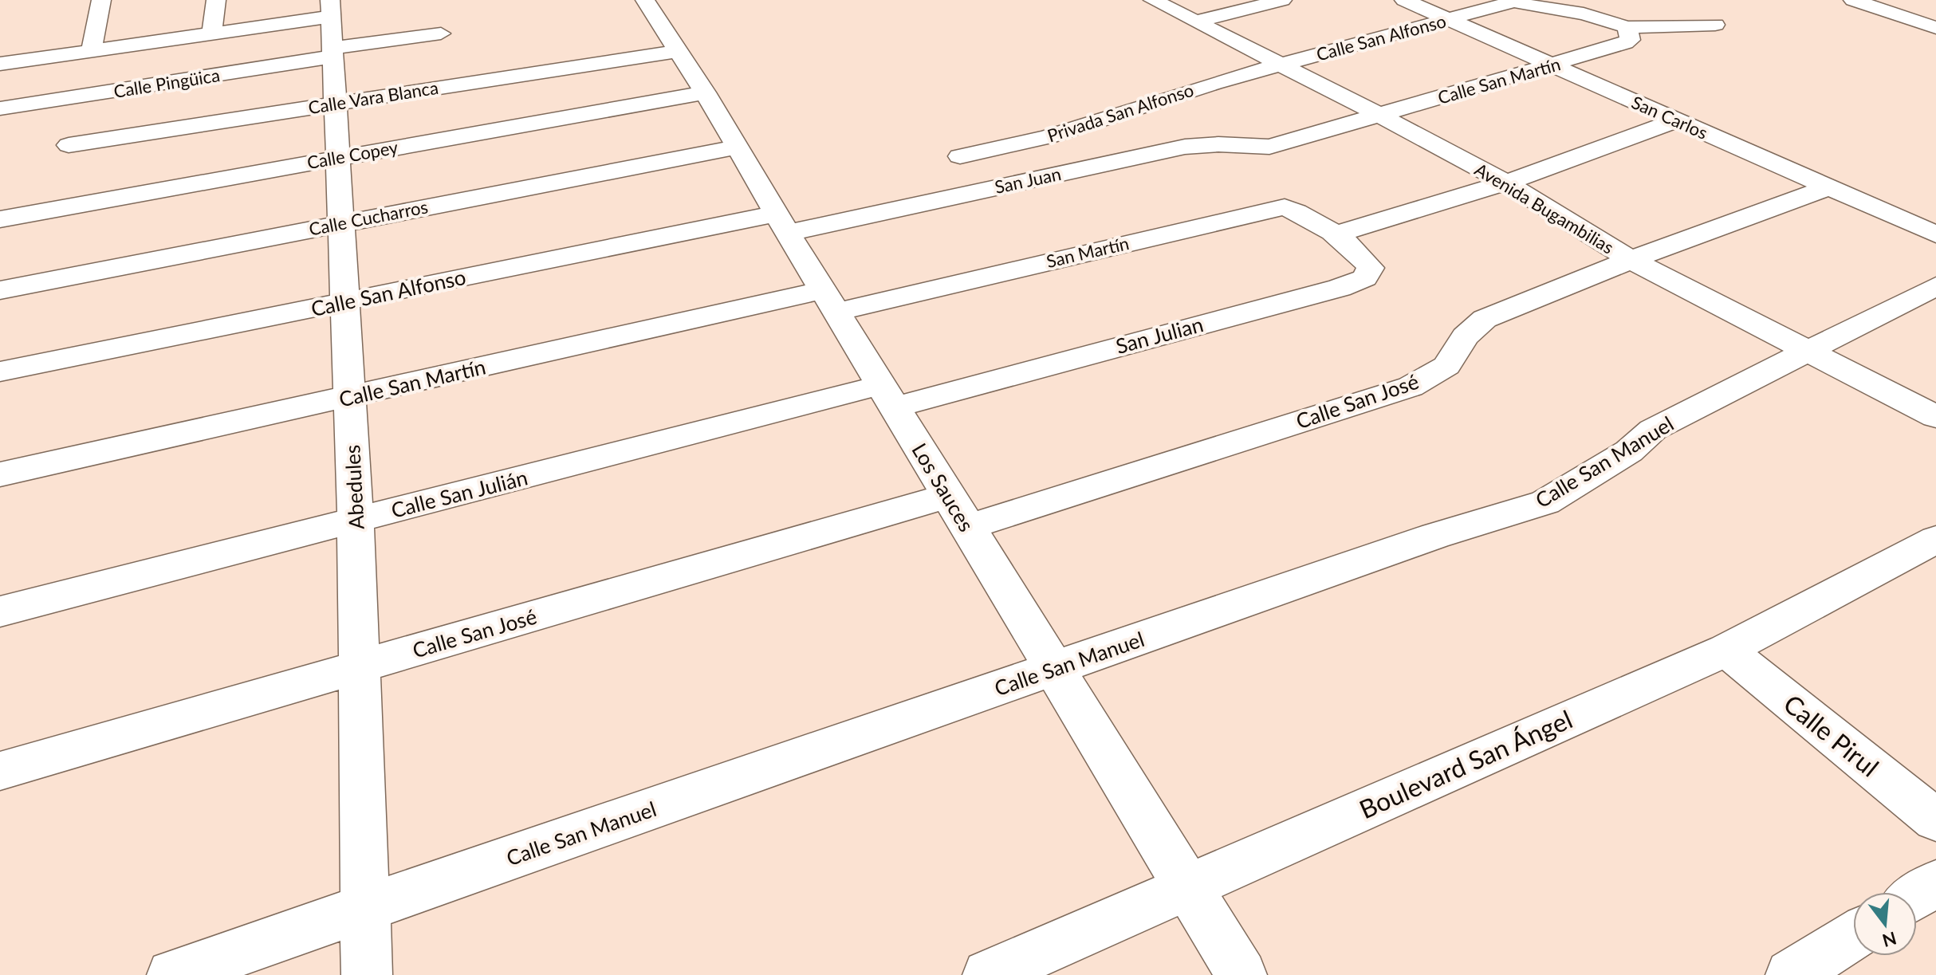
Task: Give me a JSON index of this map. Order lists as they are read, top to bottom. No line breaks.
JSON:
{"streets":{"street":["Calle San Alfonso","Calle San Martín","Calle Pingüica","Calle Vara Blanca","Privada San Alfonso","San Carlos","Calle Copey","San Juan","Avenida Bugambilias","Calle Cucharros","San Martín","San Julian","Calle San José","Calle San Manuel","Abedules","Los Sauces","Calle San Julián","Calle Pirul","Boulevard San Ángel"]},"crossings":[["Calle San Alfonso","Privada San Alfonso"],["Calle San Alfonso","San Carlos"],["Calle San Alfonso","San Juan"],["Calle San Alfonso","Avenida Bugambilias"],["Calle San Alfonso","Abedules"],["Calle San Alfonso","Los Sauces"],["Calle San Martín","San Carlos"],["Calle San Martín","San Juan"],["Calle San Martín","Avenida Bugambilias"],["Calle San Martín","San Martín"],["Calle San Martín","Abedules"],["Calle San Martín","Los Sauces"],["Calle Pingüica","Abedules"],["Calle Vara Blanca","Abedules"],["Calle Vara Blanca","Los Sauces"],["Privada San Alfonso","Avenida Bugambilias"],["San Carlos","Calle San José"],["Calle Copey","Abedules"],["Calle Copey","Los Sauces"],["San Juan","Los Sauces"],["Avenida Bugambilias","Calle San José"],["Avenida Bugambilias","Calle San Manuel"],["Calle Cucharros","Abedules"],["Calle Cucharros","Los Sauces"],["San Martín","San Julian"],["San Martín","Los Sauces"],["San Julian","Los Sauces"],["San Julian","Calle San Julián"],["Calle San José","Abedules"],["Calle San José","Los Sauces"],["Calle San Manuel","Abedules"],["Calle San Manuel","Los Sauces"],["Abedules","Calle San Julián"],["Los Sauces","Calle San Julián"],["Los Sauces","Boulevard San Ángel"],["Calle Pirul","Boulevard San Ángel"]],"north":"bottom"}
